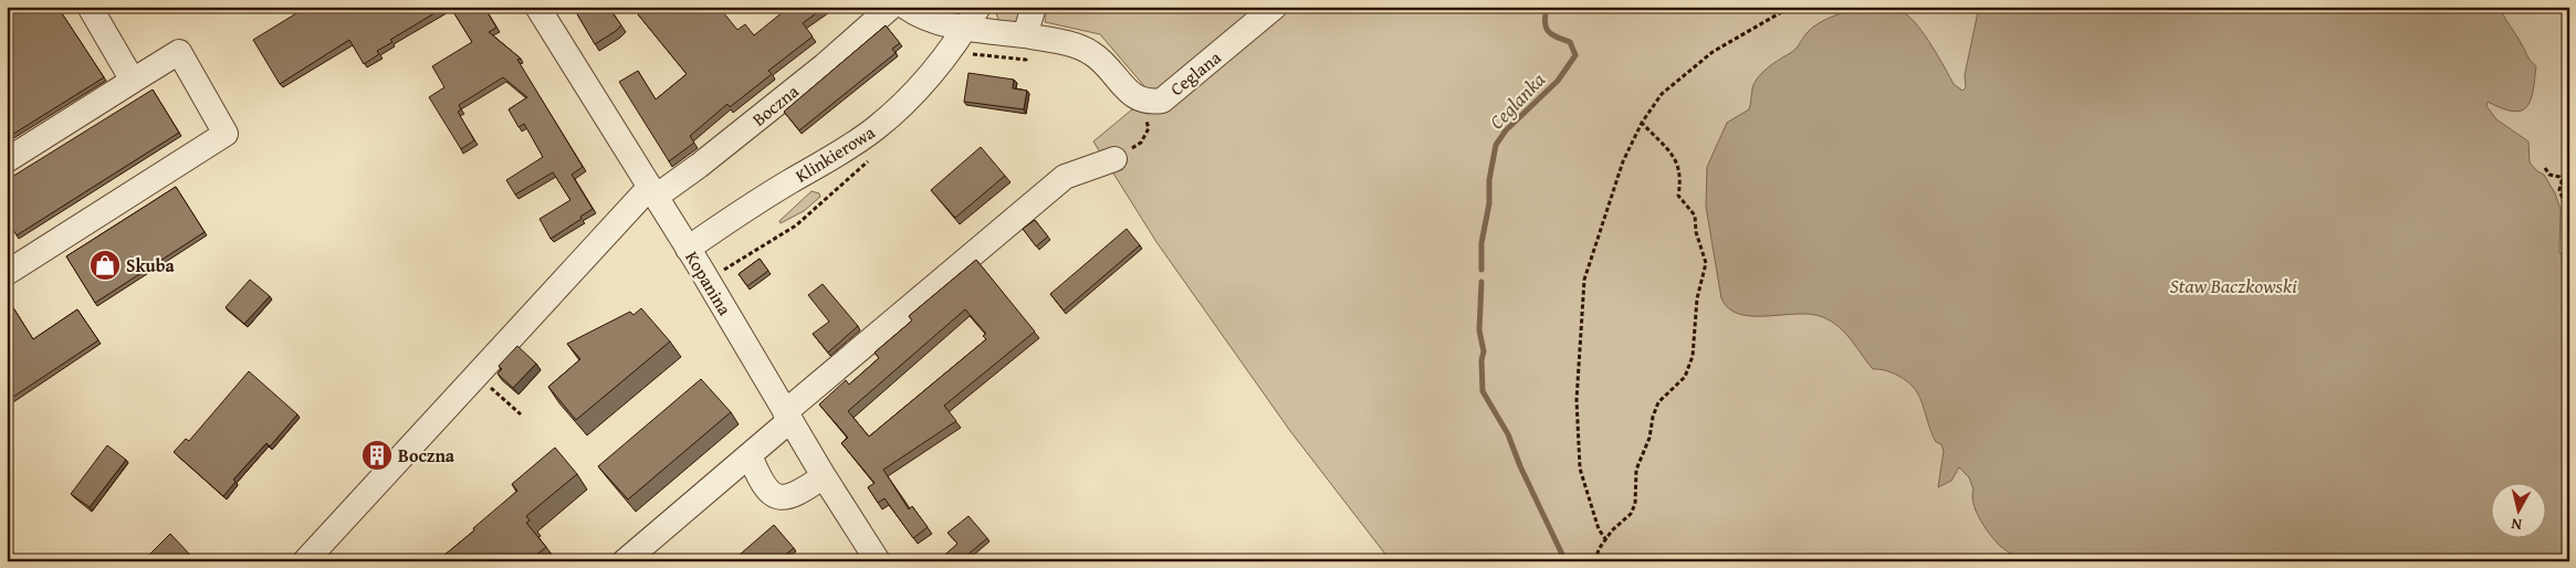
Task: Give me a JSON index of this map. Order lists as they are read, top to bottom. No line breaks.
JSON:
{"streets":{"street":["Ceglana","Boczna","Klinkierowa","Kopanina"]},"crossings":[["Boczna","Kopanina"],["Klinkierowa","Kopanina"]],"water":["Ceglanka","Staw Baczkowski"],"places":{"shop":["Skuba"],"building":["Boczna"]},"north":"bottom"}
